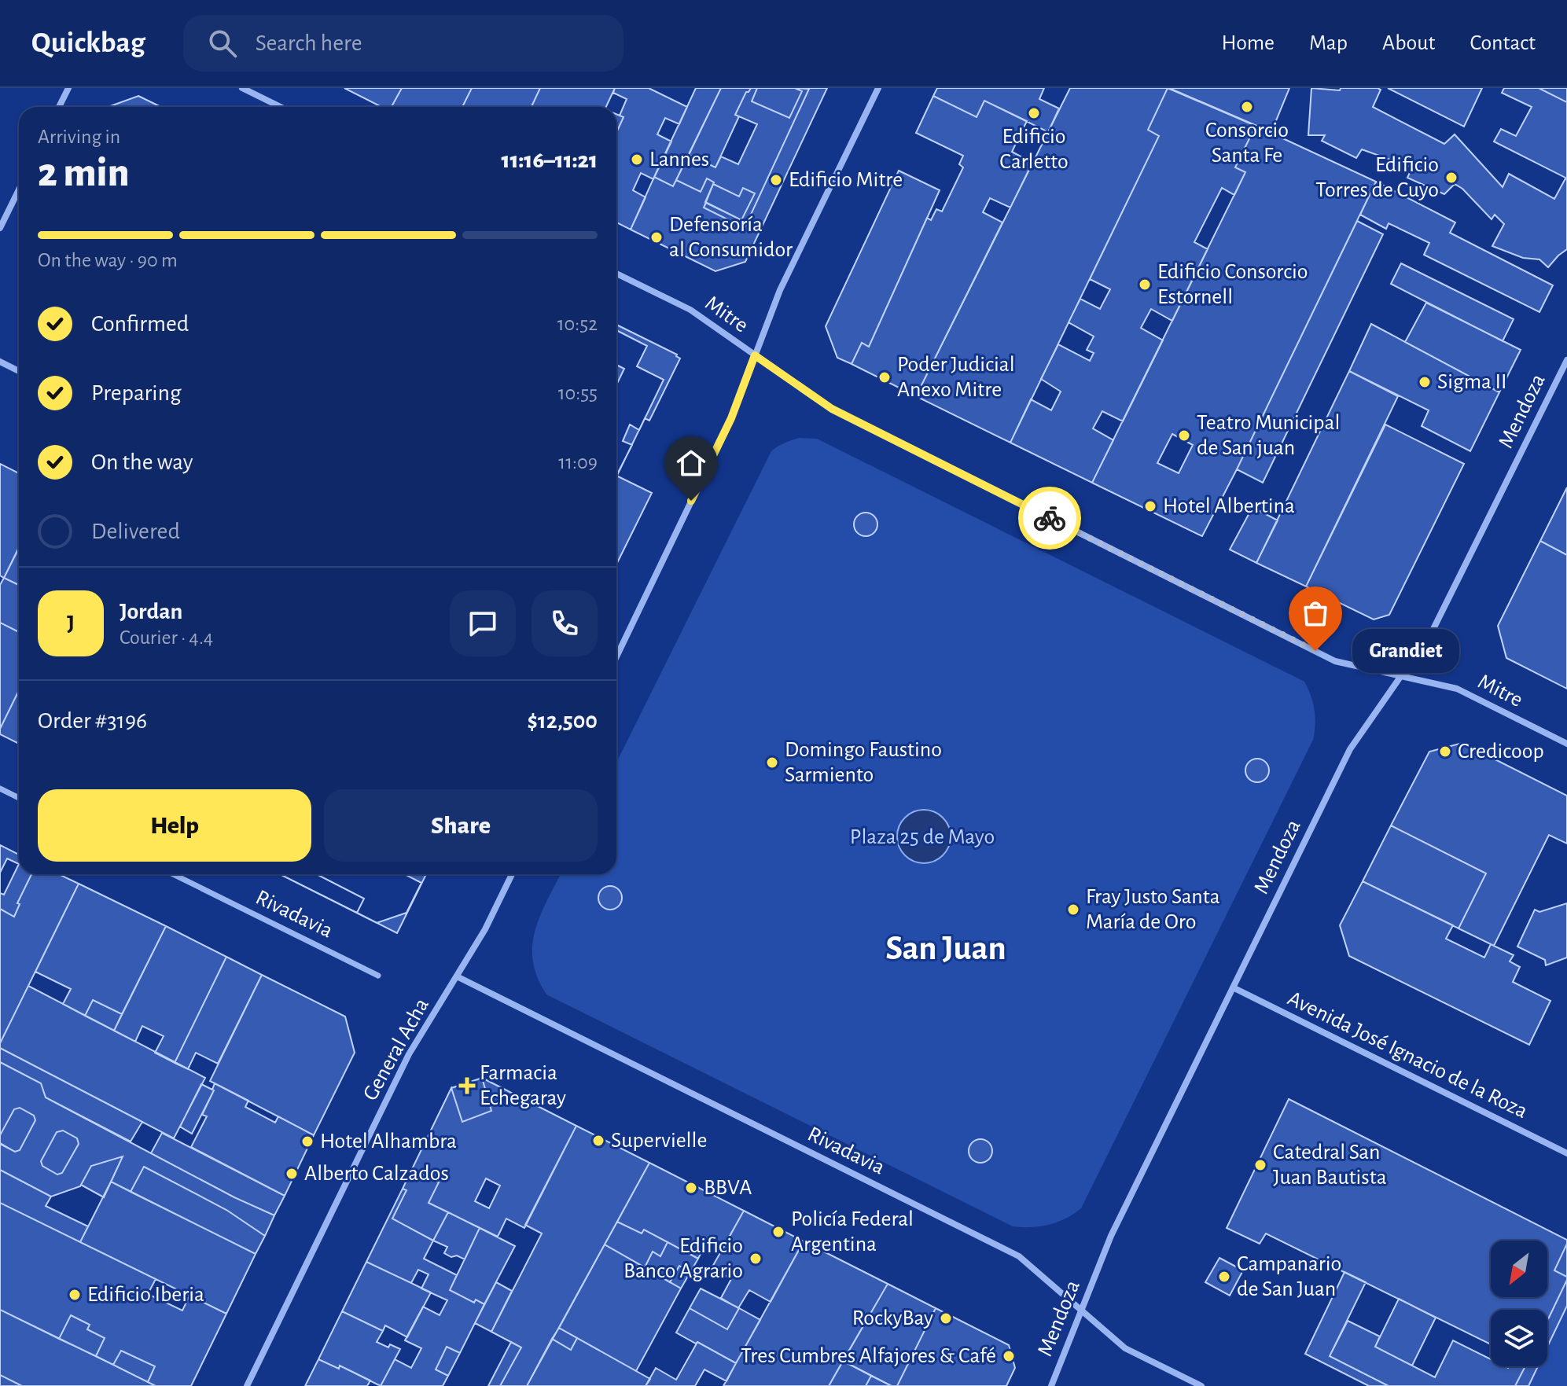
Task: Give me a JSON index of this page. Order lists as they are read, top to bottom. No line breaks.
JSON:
{"streets":{"street":["Mitre","Mendoza","Rivadavia","General Acha","Avenida José Ignacio de la Roza"]},"crossings":[["Mitre","Mendoza"],["Mendoza","Rivadavia"],["Mendoza","Avenida José Ignacio de la Roza"],["Rivadavia","General Acha"]],"districts":["San Juan"],"parks":["Plaza 25 de Mayo"],"places":{"other":["Consorcio Santa Fe","Edificio Carletto","Lannes","Edificio Torres de Cuyo","Edificio Mitre","Defensoría al Consumidor","Edificio Consorcio Estornell","Poder Judicial Anexo Mitre","Sigma II","Teatro Municipal de San juan","Hotel Albertina","Grandiet","Credicoop","Domingo Faustino Sarmiento","Fray Justo Santa María de Oro","Supervielle","Hotel Alhambra","Catedral San Juan Bautista","Alberto Calzados","BBVA","Policía Federal Argentina","Edificio Banco Agrario","Campanario de San Juan","Edificio Iberia","RockyBay","Tres Cumbres Alfajores & Café"],"health":["Farmacia Echegaray"]},"north":"bottom left","page":{"header":"Quickbag","search":"Search here","nav":["Home","Map","About","Contact"],"heading":["2 min","Arriving in","11:16–11:21"],"panel":["Jordan","Courier · 4.4","Order #3196","$12,500"],"bar":"On the way · 90 m","list":[["Confirmed","10:52"],["Preparing","10:55"],["On the way","11:09"],"Delivered"],"round":"J","bubble":"Grandiet","buttons":["Help","Share"]}}
